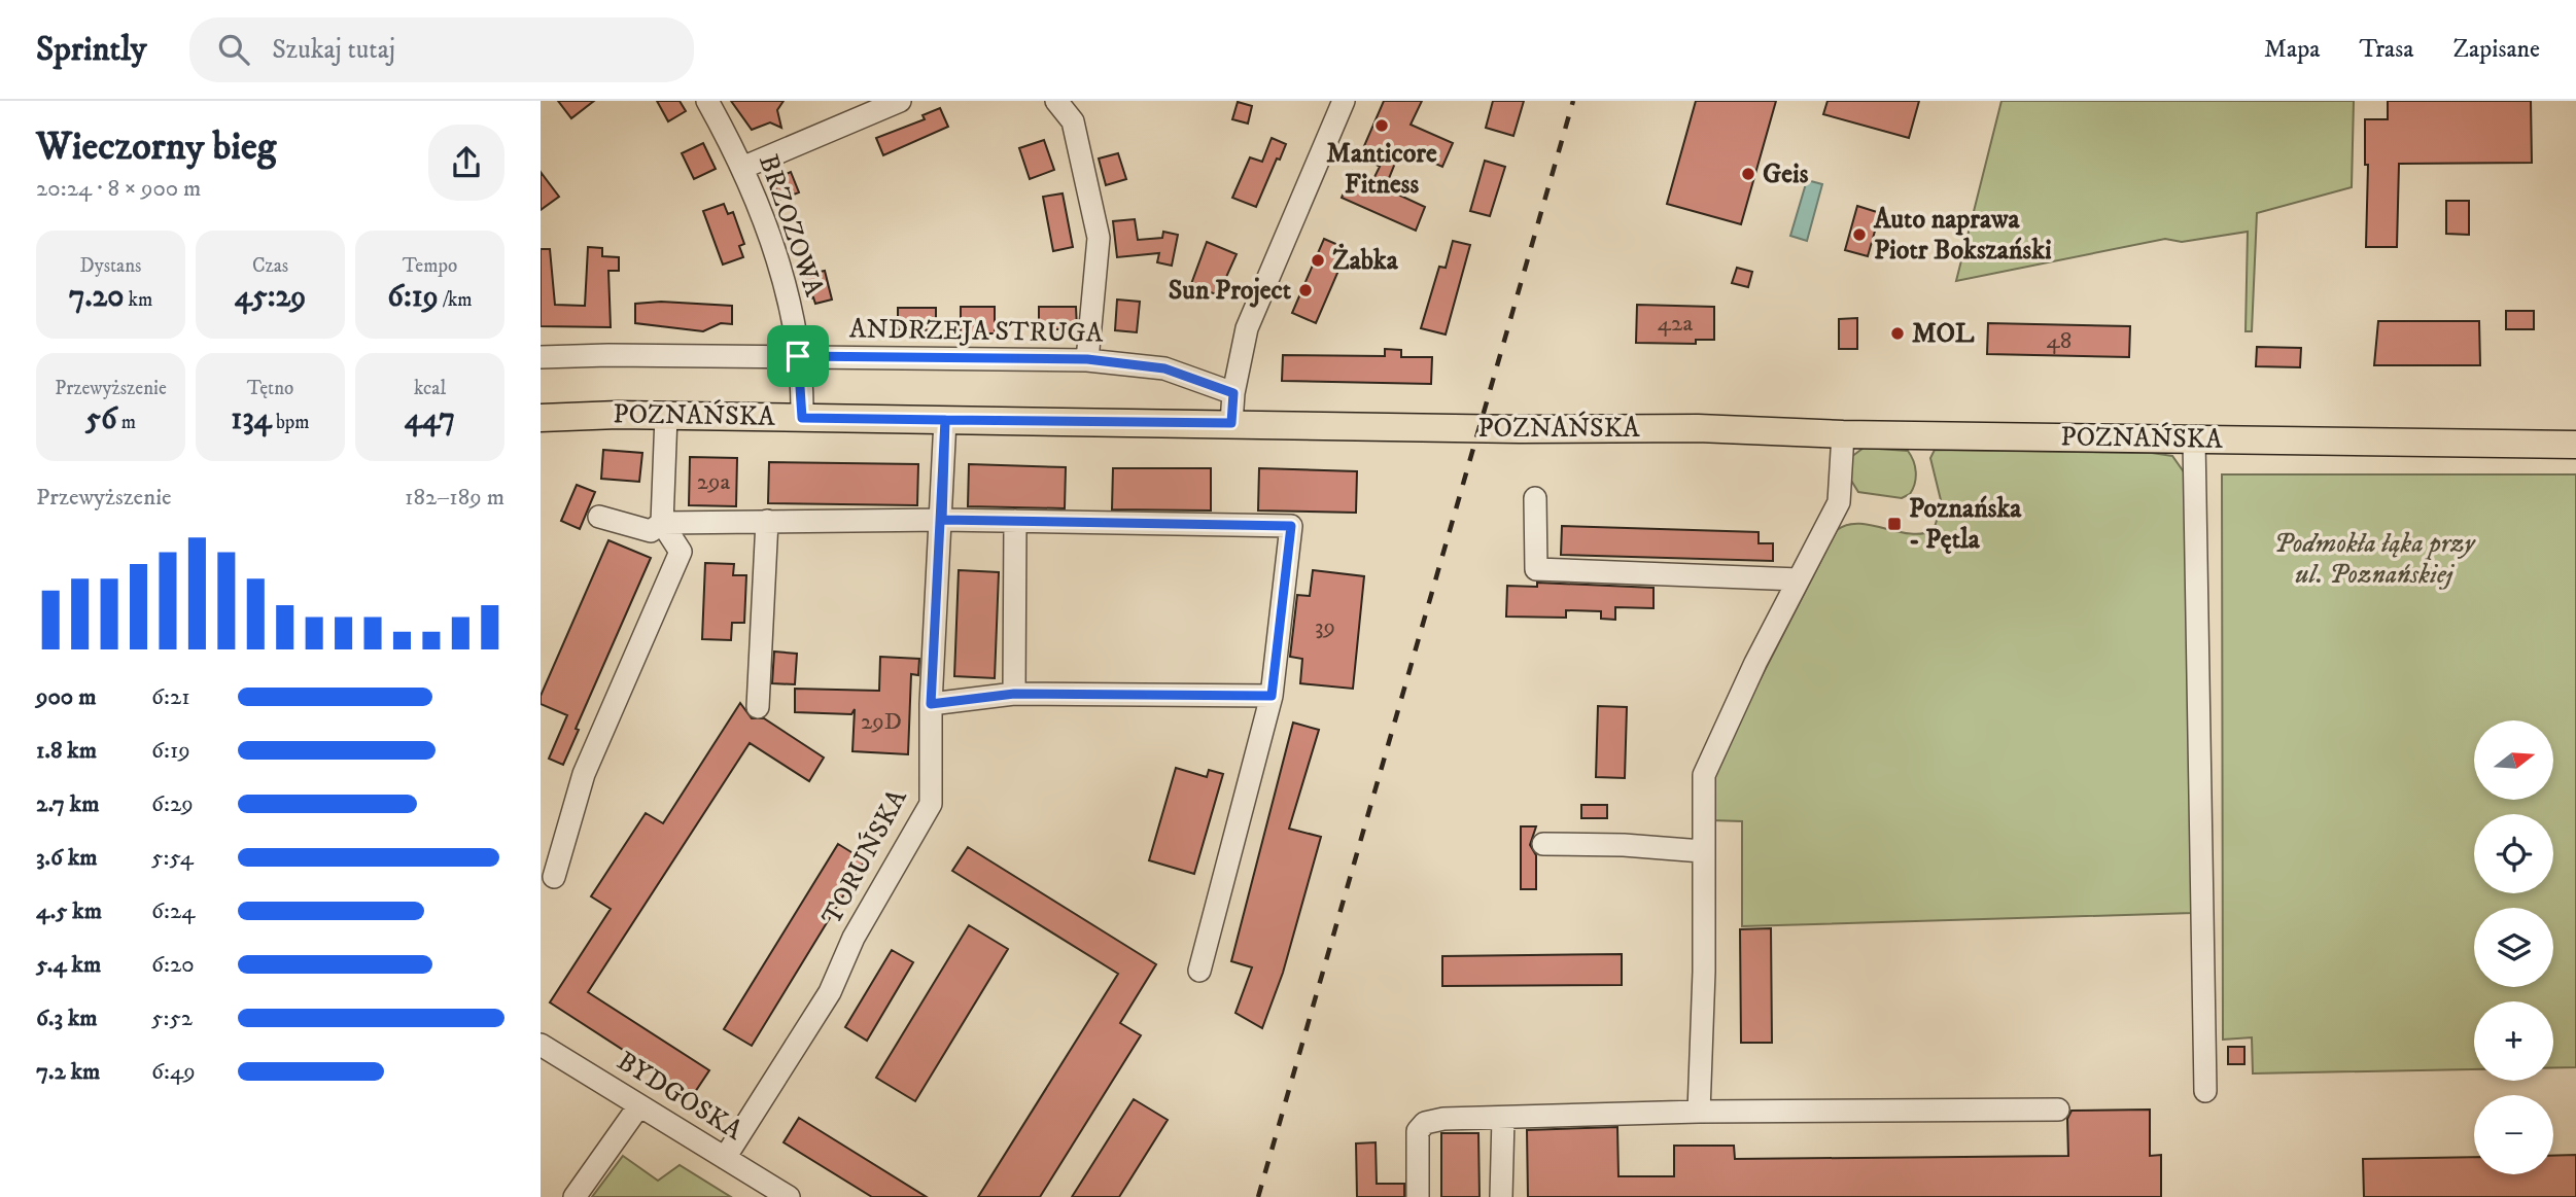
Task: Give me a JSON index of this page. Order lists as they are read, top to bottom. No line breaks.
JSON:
{"streets":{"main road":["POZNAŃSKA"],"street":["BRZOZOWA","ANDRZEJA STRUGA","TORUŃSKA","BYDGOSKA"]},"crossings":[["BRZOZOWA","ANDRZEJA STRUGA"],["BRZOZOWA","POZNAŃSKA"],["POZNAŃSKA","TORUŃSKA"],["TORUŃSKA","BYDGOSKA"]],"parks":["Podmokła łąka przy ul. Poznańskiej"],"places":{"other":["Manticore Fitness","Geis","Auto naprawa Piotr Bokszański","Żabka","Sun Project","MOL"],"transit":["Poznańska - Pętla"]},"house_numbers":["42a","48","29a","39","29D"],"north":"right","page":{"header":"Sprintly","search":"Szukaj tutaj","nav":["Mapa","Trasa","Zapisane"],"heading":["Wieczorny bieg","20:24 · 8 × 900 m"],"stats":[["Dystans","7.20 km"],["Czas","45:29"],["Tempo","6:19 /km"],["Przewyższenie","56 m"],["Tętno","134 bpm"],["kcal","447"]],"chart":["Przewyższenie","182–189 m"],"list":[{"name":"900 m","note":"6:21"},{"name":"1.8 km","note":"6:19"},{"name":"2.7 km","note":"6:29"},{"name":"3.6 km","note":"5:54"},{"name":"4.5 km","note":"6:24"},{"name":"5.4 km","note":"6:20"},{"name":"6.3 km","note":"5:52"},{"name":"7.2 km","note":"6:49"}],"map_buttons":["+","−"]}}
